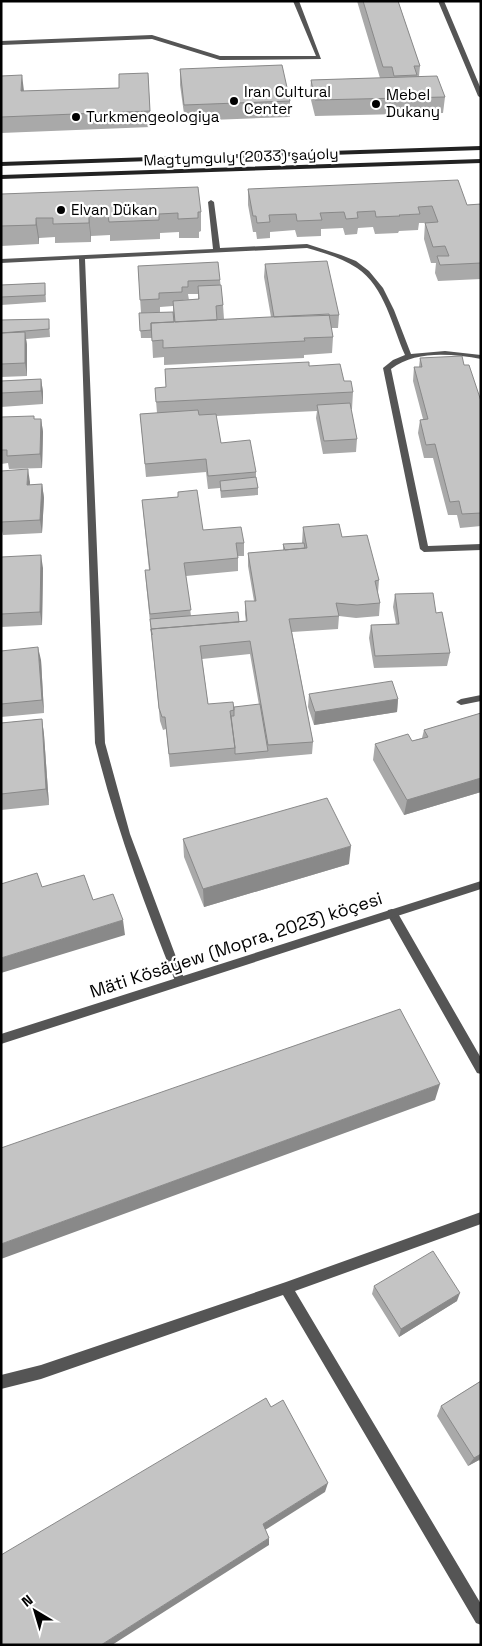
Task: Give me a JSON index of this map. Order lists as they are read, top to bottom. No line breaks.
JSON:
{"streets":{"main road":["Magtymguly (2033) şaýoly"],"street":["Mäti Kösäýew (Mopra, 2023) köçesi"]},"places":["Iran Cultural Center","Mebel Dukany","Turkmengeologiya","Elvan Dükan"],"north":"top left"}
